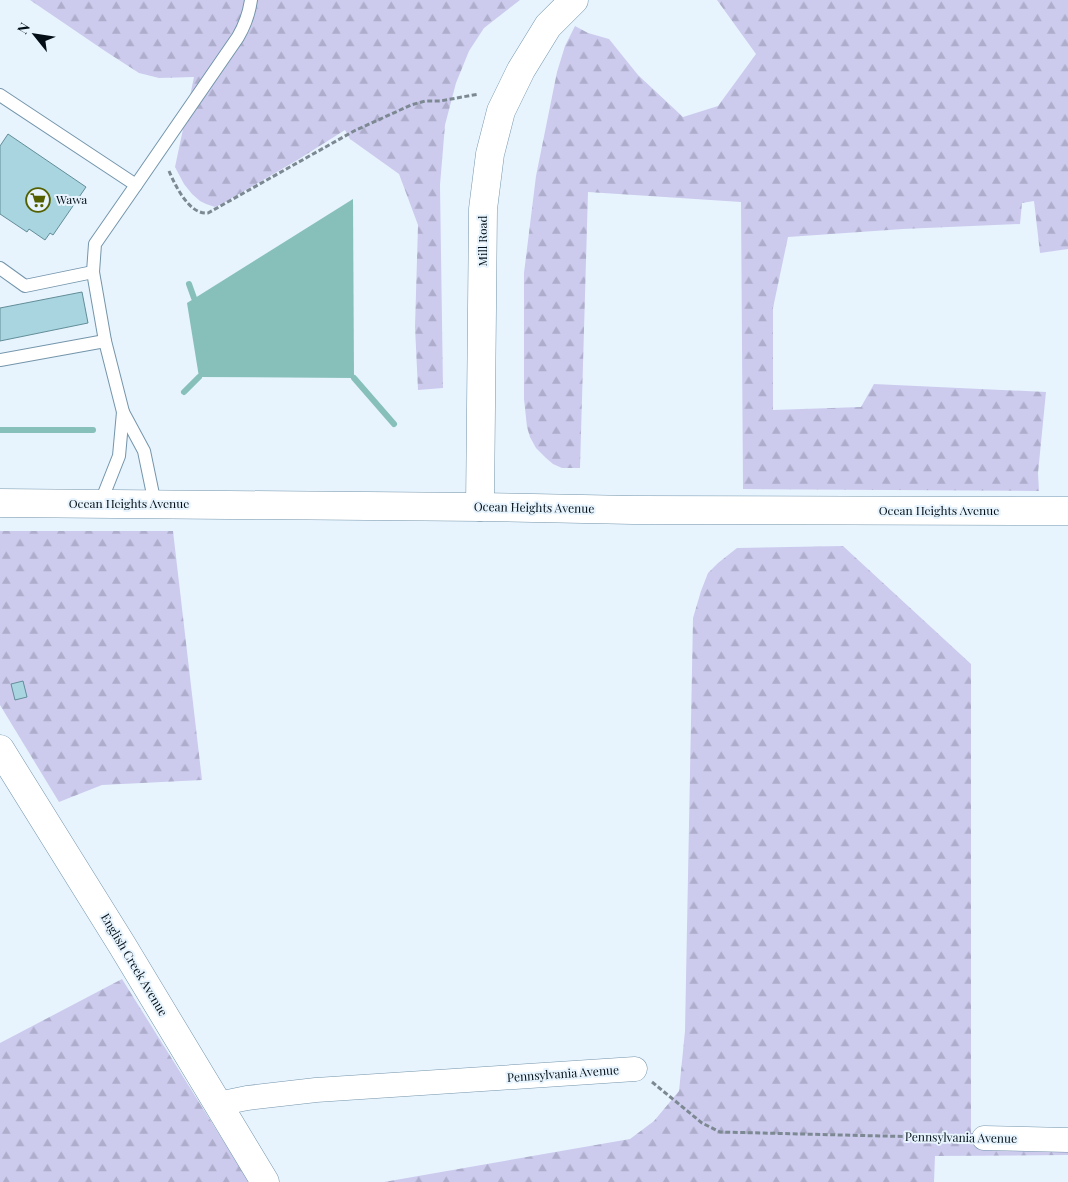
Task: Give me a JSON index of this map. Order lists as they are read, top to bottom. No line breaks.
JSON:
{"streets":{"main road":["Mill Road","Ocean Heights Avenue","English Creek Avenue"],"street":["Pennsylvania Avenue"]},"crossings":[["Mill Road","Ocean Heights Avenue"],["English Creek Avenue","Pennsylvania Avenue"]],"places":{"supermarket":["Wawa"]},"north":"top left"}
